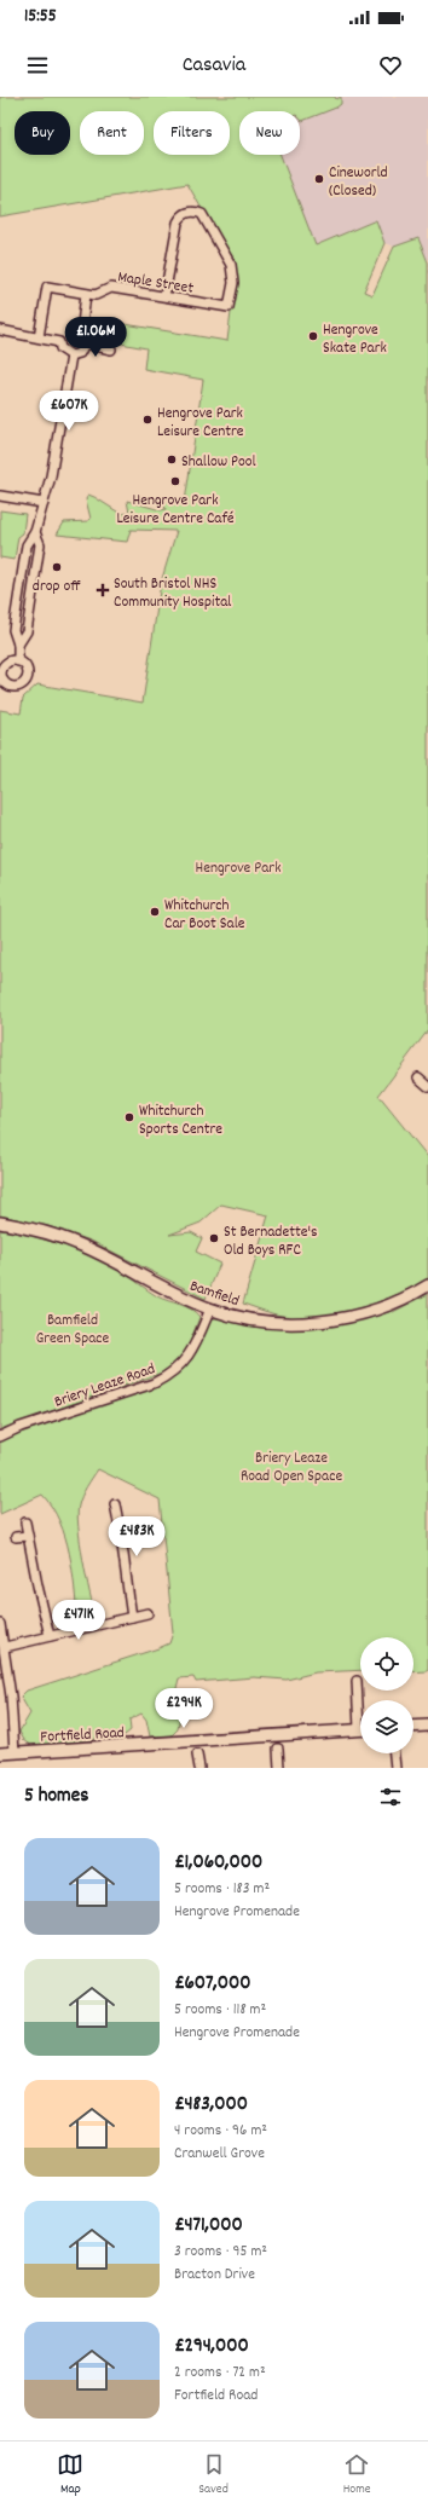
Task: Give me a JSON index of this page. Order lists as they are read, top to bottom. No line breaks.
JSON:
{"streets":{"street":["Maple Street","Bamfield","Briery Leaze Road","Fortfield Road"]},"crossings":[["Bamfield","Briery Leaze Road"]],"parks":["Hengrove Park","Bamfield Green Space","Briery Leaze Road Open Space"],"places":{"other":["Cineworld (Closed)","Hengrove Skate Park","Hengrove Park Leisure Centre","Shallow Pool","Hengrove Park Leisure Centre Café","drop off","Whitchurch Car Boot Sale","Whitchurch Sports Centre","St Bernadette's Old Boys RFC"],"health":["South Bristol NHS Community Hospital"]},"page":{"status":"15:55","header":"Casavia","chip":["Buy","Rent","Filters","New"],"price":["£1.06M","£607K","£483K","£471K","£294K"],"heading":"5 homes","list":[{"name":"£1,060,000","note":"5 rooms · 183 m² · Hengrove Promenade"},{"name":"£607,000","note":"5 rooms · 118 m² · Hengrove Promenade"},{"name":"£483,000","note":"4 rooms · 96 m² · Cranwell Grove"},{"name":"£471,000","note":"3 rooms · 95 m² · Bracton Drive"},{"name":"£294,000","note":"2 rooms · 72 m² · Fortfield Road"}],"tabs":["Map","Saved","Home"]}}
